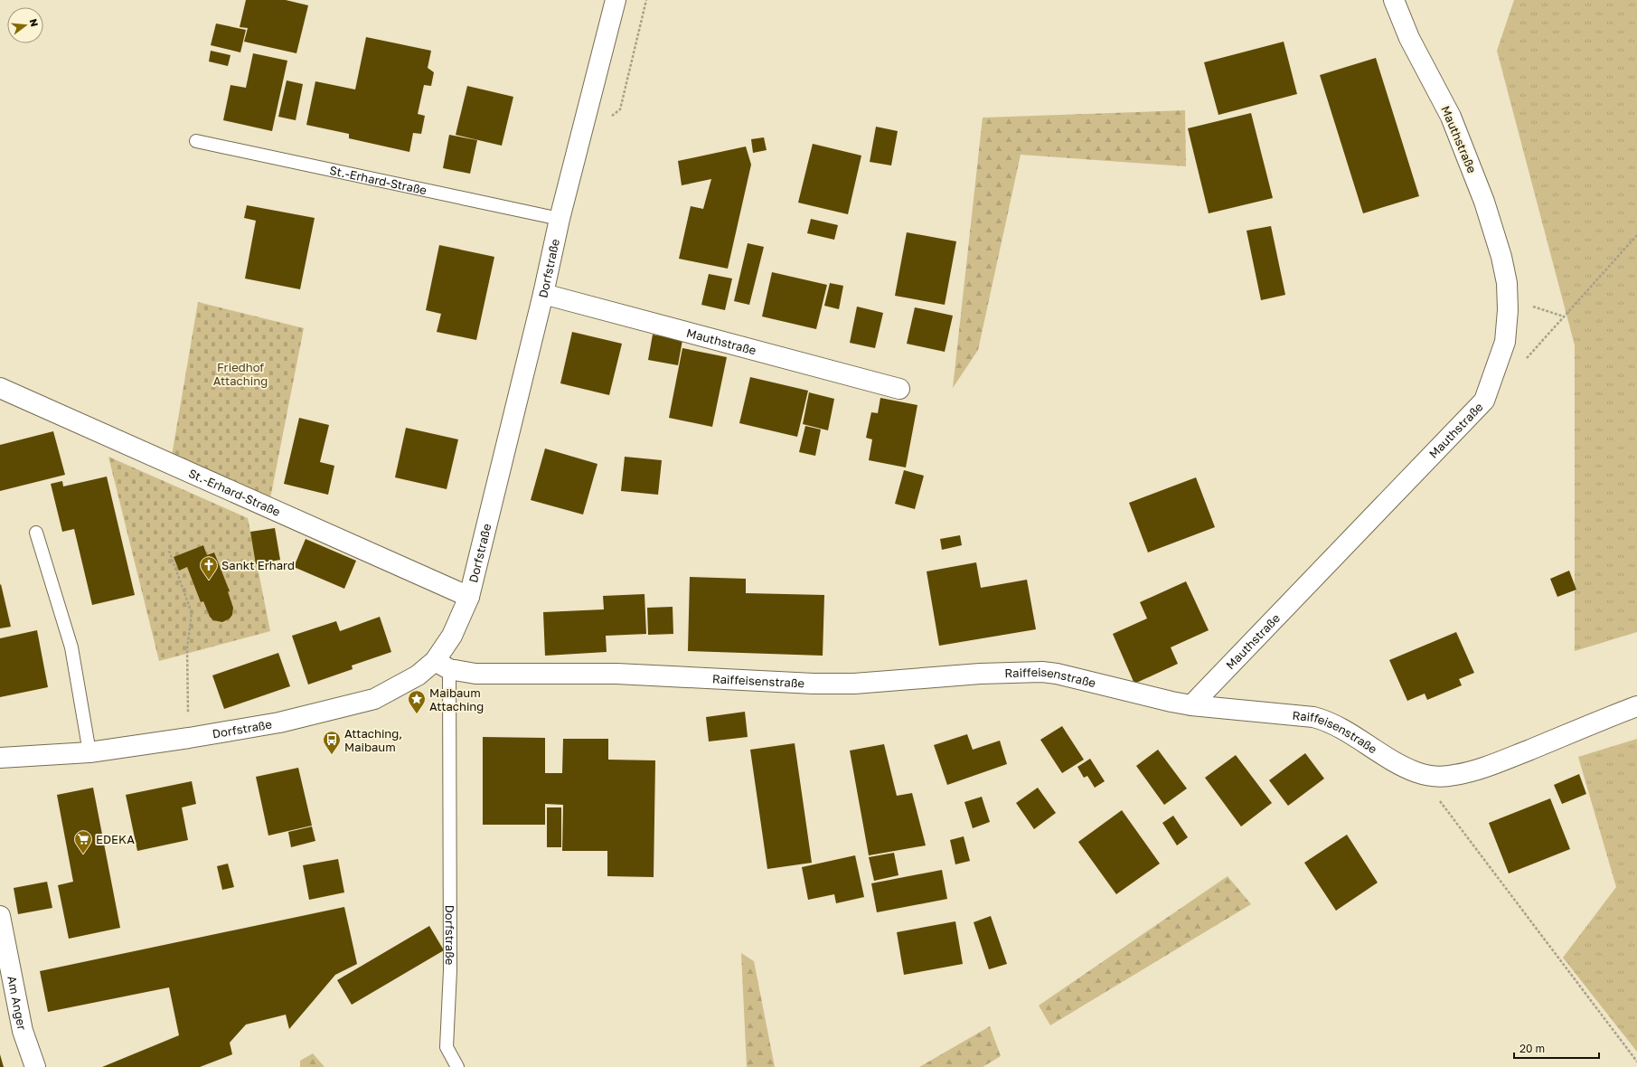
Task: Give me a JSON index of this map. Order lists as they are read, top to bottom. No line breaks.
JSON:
{"streets":{"street":["Mauthstraße","St.-Erhard-Straße","Dorfstraße","Raiffeisenstraße","Am Anger"]},"crossings":[["Mauthstraße","Dorfstraße"],["Mauthstraße","Raiffeisenstraße"],["St.-Erhard-Straße","Dorfstraße"],["Dorfstraße","Raiffeisenstraße"]],"parks":["Friedhof Attaching"],"places":{"church":["Sankt Erhard"],"place":["Maibaum Attaching"],"bus stop":["Attaching, Maibaum"],"supermarket":["EDEKA"]},"scale_bar":"20 m","north":"right"}
